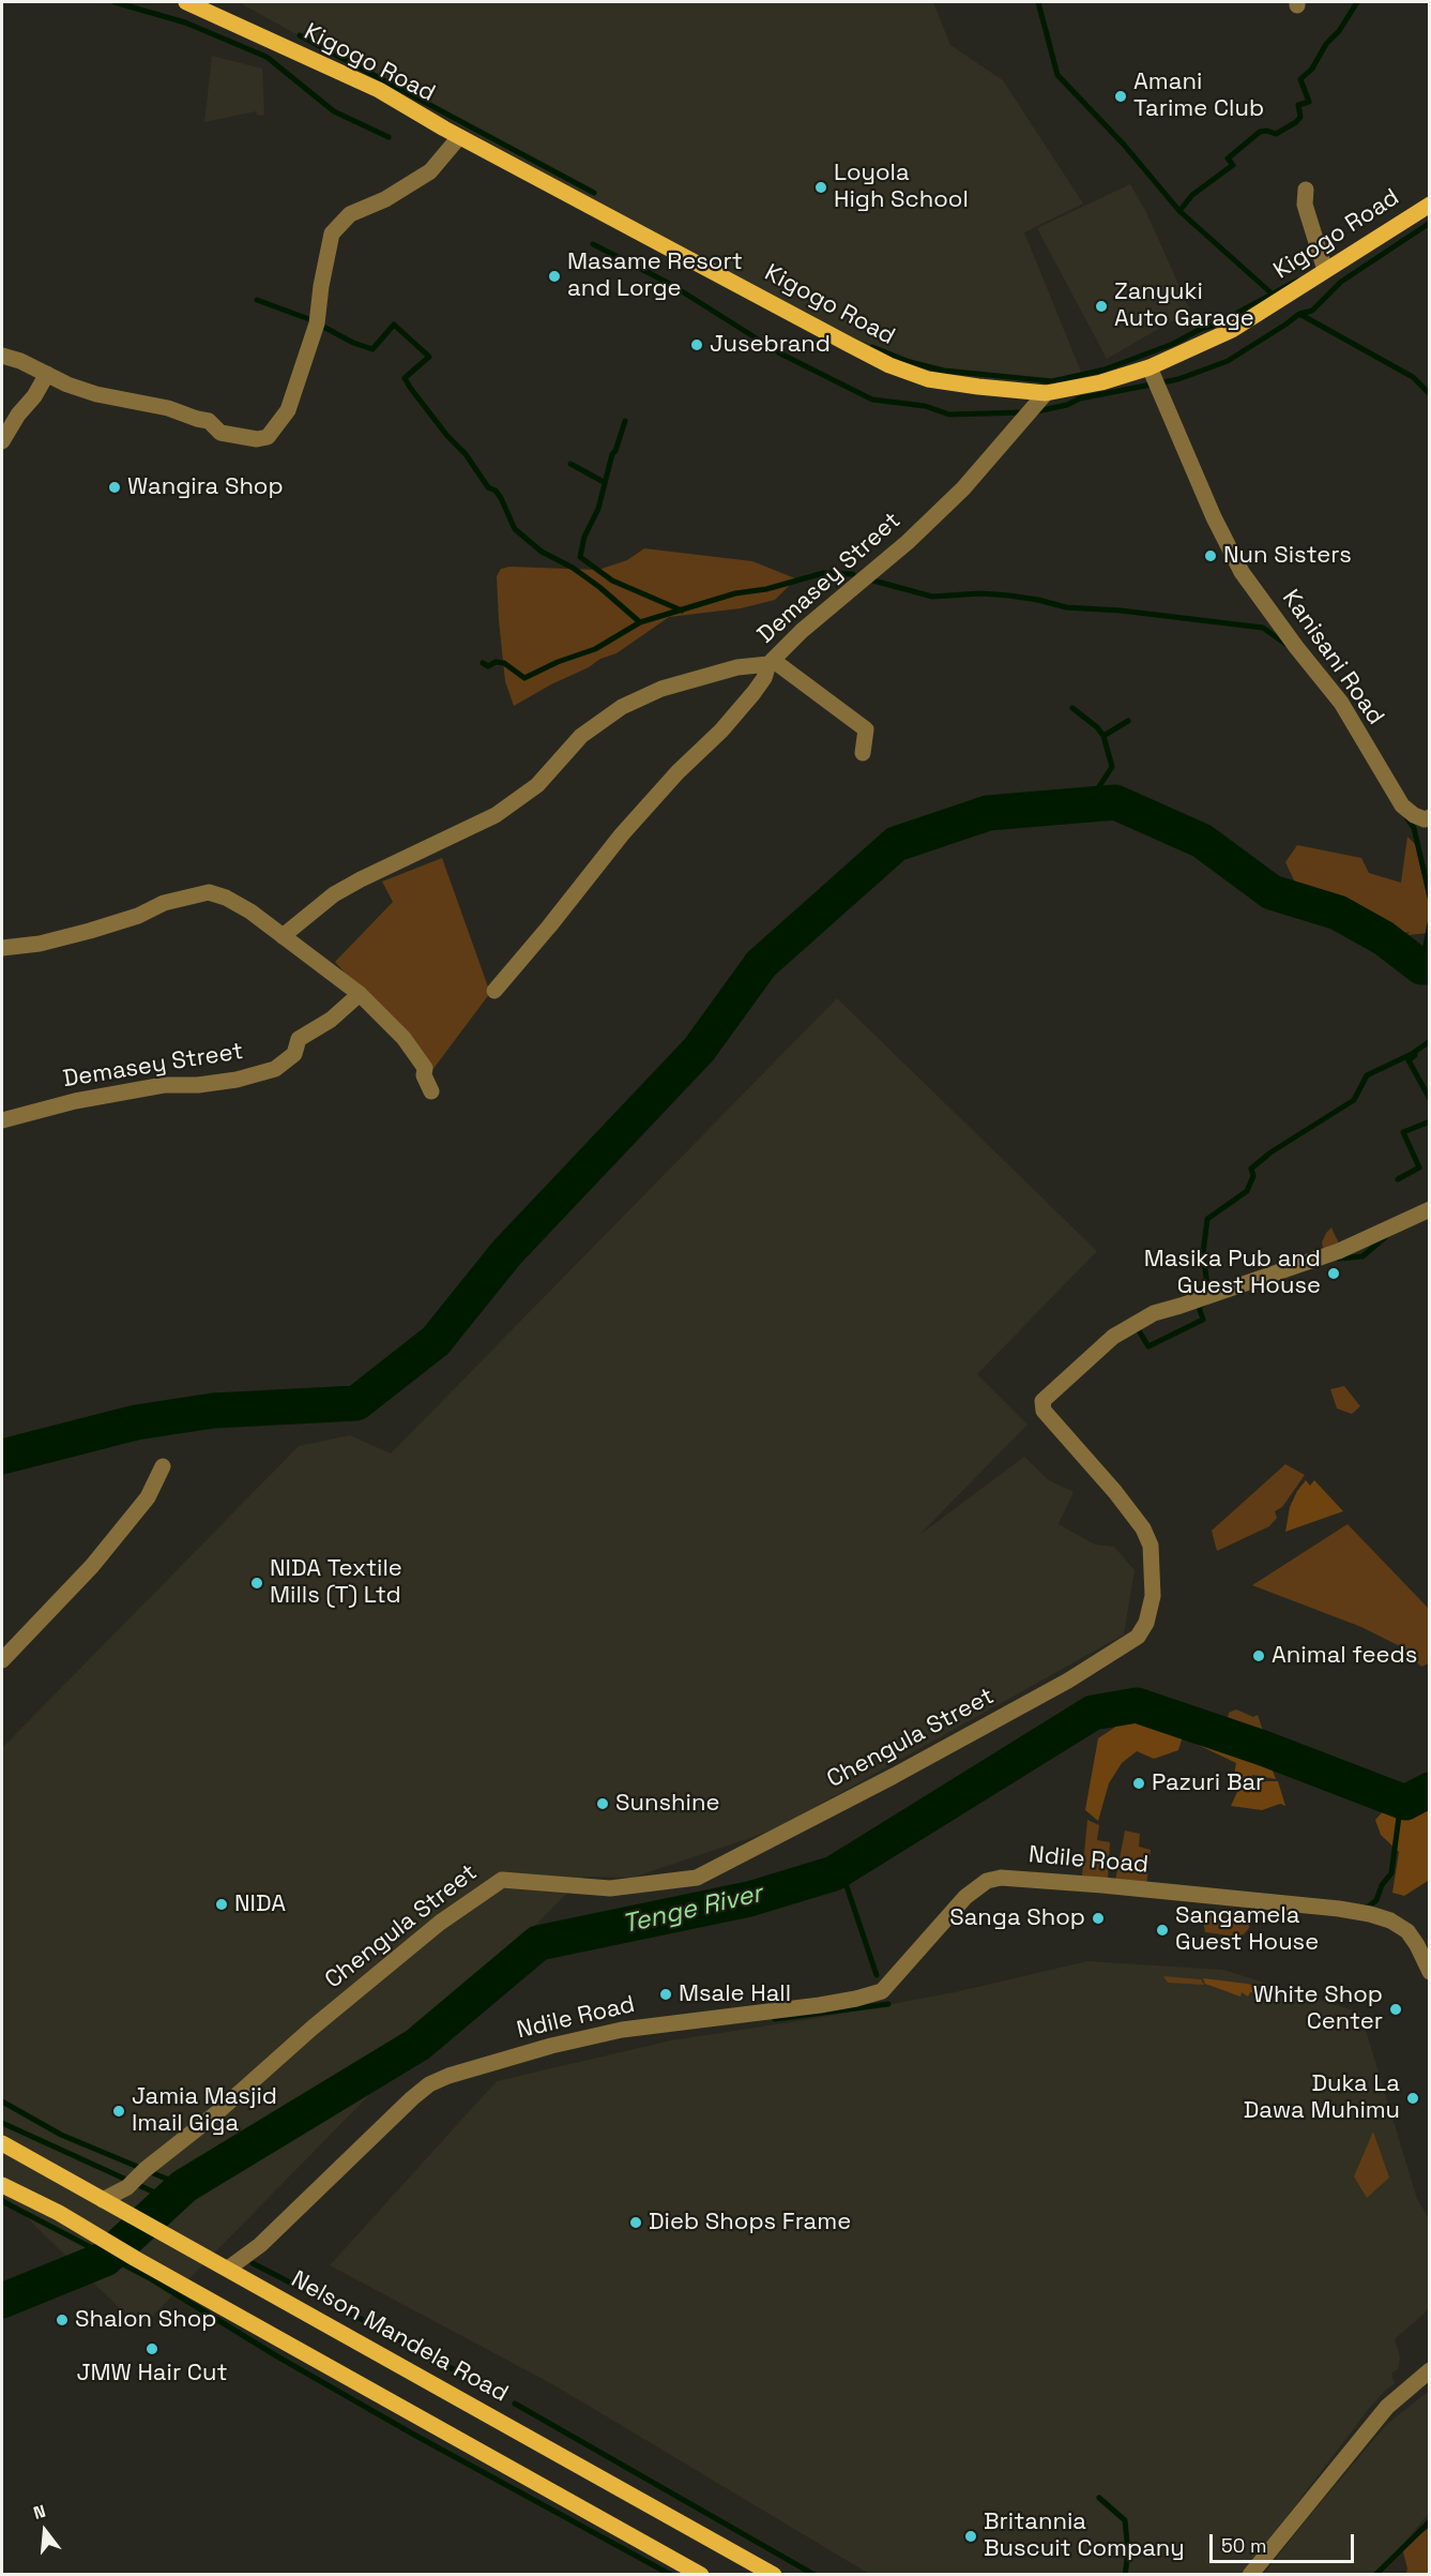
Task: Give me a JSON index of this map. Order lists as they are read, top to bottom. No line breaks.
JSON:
{"streets":{"main road":["Kigogo Road","Nelson Mandela Road"],"street":["Demasey Street","Kanisani Road","Chengula Street","Ndile Road"]},"crossings":[["Kigogo Road","Demasey Street"],["Kigogo Road","Kanisani Road"],["Chengula Street","Nelson Mandela Road"],["Ndile Road","Nelson Mandela Road"]],"water":["Tenge River"],"places":["Amani Tarime Club","Loyola High School","Masame Resort and Lorge","Zanyuki Auto Garage","Jusebrand","Wangira Shop","Nun Sisters","Masika Pub and Guest House","NIDA Textile Mills (T) Ltd","Animal feeds","Pazuri Bar","Sunshine","NIDA","Sanga Shop","Sangamela Guest House","Msale Hall","White Shop Center","Duka La Dawa Muhimu","Jamia Masjid Imail Giga","Dieb Shops Frame","Shalon Shop","JMW Hair Cut","Britannia Buscuit Company"],"scale_bar":"50 m","north":"top"}
